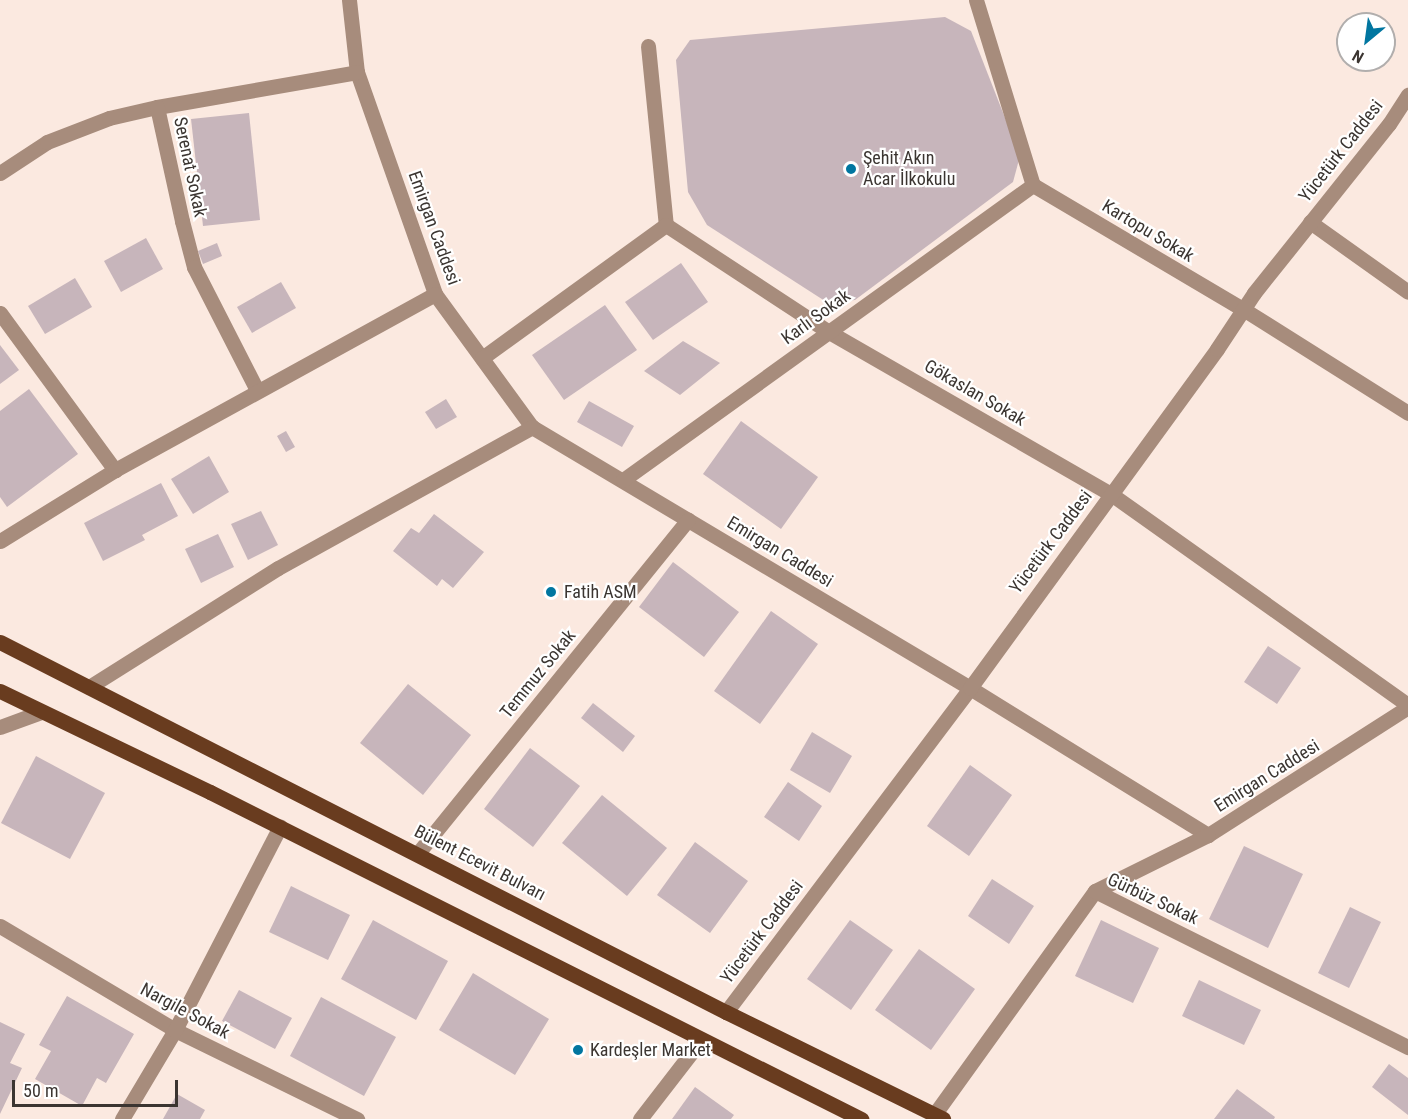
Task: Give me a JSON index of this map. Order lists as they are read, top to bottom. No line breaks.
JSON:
{"streets":{"main road":["Bülent Ecevit Bulvarı"],"street":["Yücetürk Caddesi","Serenat Sokak","Emirgan Caddesi","Kartopu Sokak","Karlı Sokak","Gökaslan Sokak","Temmuz Sokak","Gürbüz Sokak","Nargile Sokak"]},"crossings":[["Yücetürk Caddesi","Emirgan Caddesi"],["Yücetürk Caddesi","Kartopu Sokak"],["Yücetürk Caddesi","Gökaslan Sokak"],["Yücetürk Caddesi","Bülent Ecevit Bulvarı"],["Emirgan Caddesi","Karlı Sokak"],["Emirgan Caddesi","Gökaslan Sokak"],["Emirgan Caddesi","Temmuz Sokak"],["Kartopu Sokak","Karlı Sokak"],["Karlı Sokak","Gökaslan Sokak"],["Temmuz Sokak","Bülent Ecevit Bulvarı"],["Bülent Ecevit Bulvarı","Gürbüz Sokak"]],"places":["Şehit Akın Acar İlkokulu","Fatih ASM","Kardeşler Market"],"scale_bar":"50 m","north":"bottom left"}
